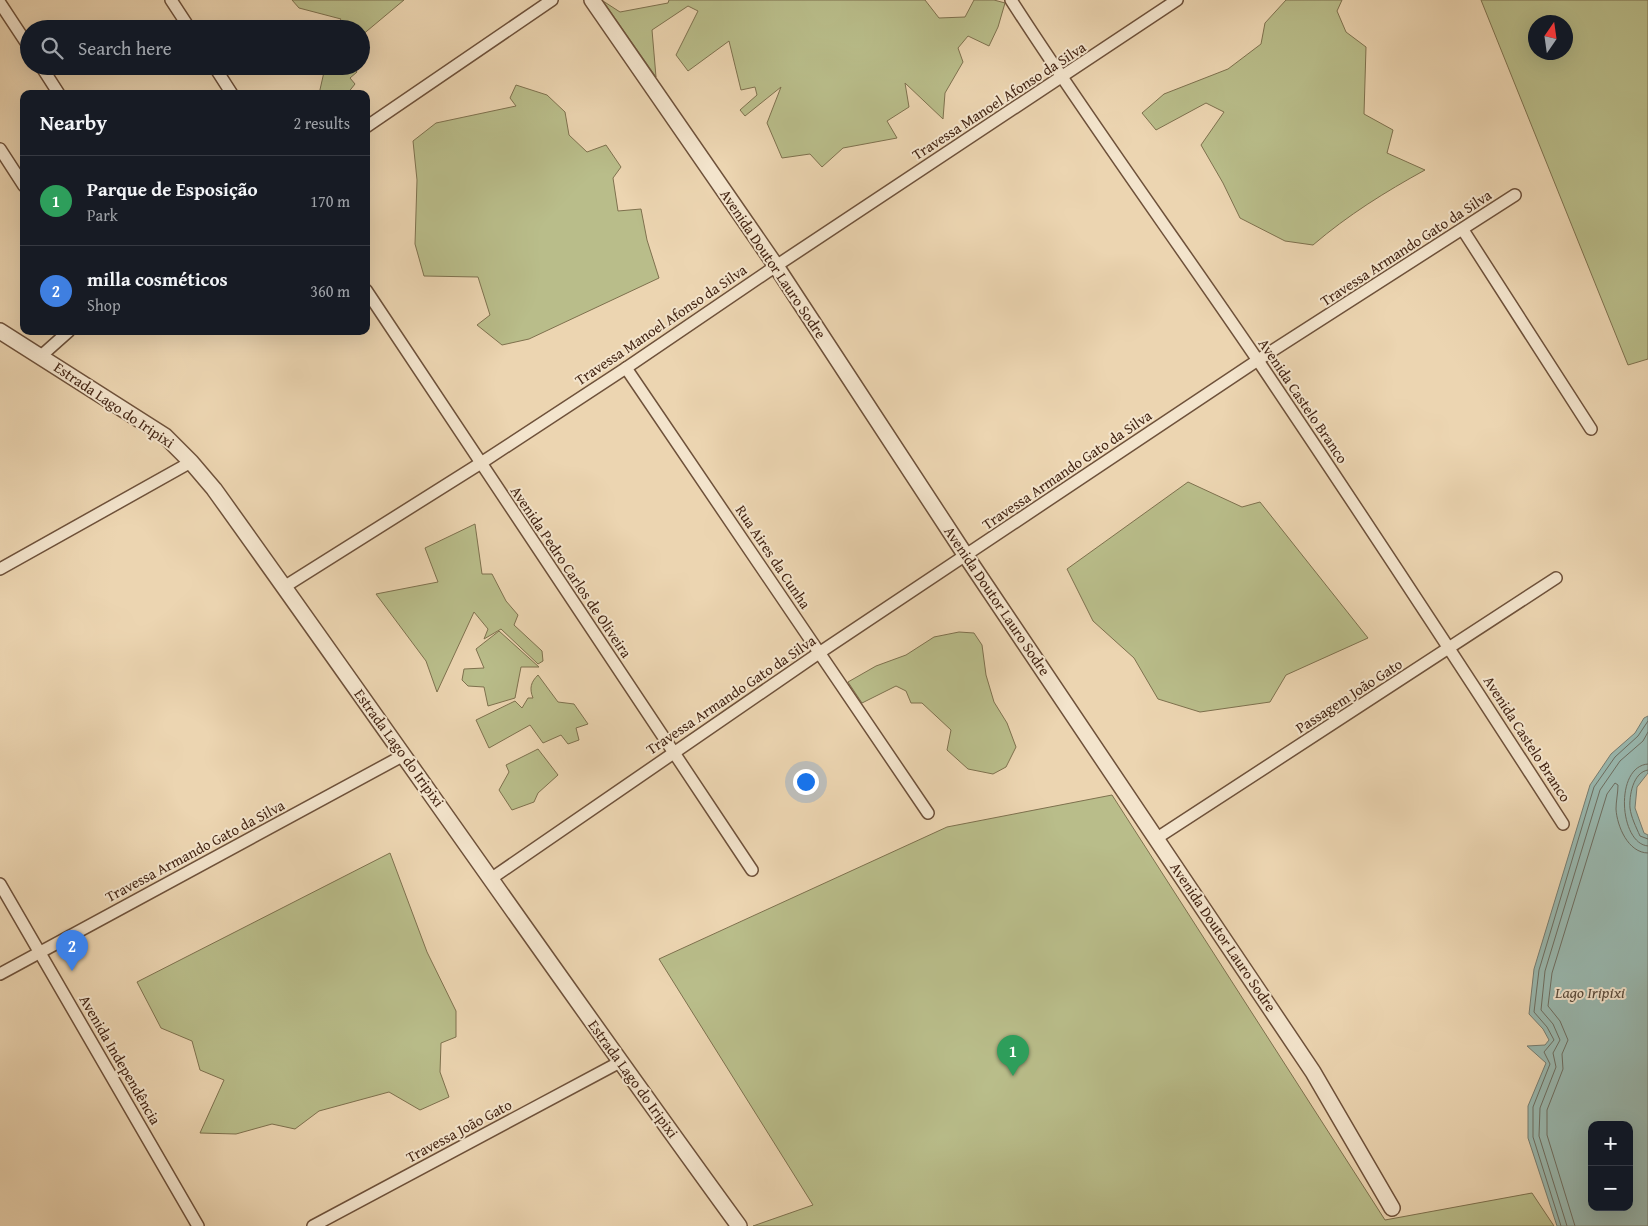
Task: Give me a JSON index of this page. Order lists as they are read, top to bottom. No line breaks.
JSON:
{"streets":{"street":["Travessa Manoel Afonso da Silva","Travessa Armando Gato da Silva","Avenida Doutor Lauro Sodre","Avenida Castelo Branco","Estrada Lago do Iripixi","Rua Aires da Cunha","Avenida Pedro Carlos de Oliveira","Passagem João Gato","Avenida Independência","Travessa João Gato"]},"crossings":[["Travessa Manoel Afonso da Silva","Avenida Doutor Lauro Sodre"],["Travessa Manoel Afonso da Silva","Avenida Castelo Branco"],["Travessa Manoel Afonso da Silva","Estrada Lago do Iripixi"],["Travessa Manoel Afonso da Silva","Rua Aires da Cunha"],["Travessa Manoel Afonso da Silva","Avenida Pedro Carlos de Oliveira"],["Travessa Armando Gato da Silva","Avenida Doutor Lauro Sodre"],["Travessa Armando Gato da Silva","Avenida Castelo Branco"],["Travessa Armando Gato da Silva","Estrada Lago do Iripixi"],["Travessa Armando Gato da Silva","Rua Aires da Cunha"],["Travessa Armando Gato da Silva","Avenida Pedro Carlos de Oliveira"],["Travessa Armando Gato da Silva","Avenida Independência"],["Avenida Doutor Lauro Sodre","Passagem João Gato"],["Avenida Castelo Branco","Passagem João Gato"],["Estrada Lago do Iripixi","Travessa João Gato"]],"water":["Lago Iripixi"],"north":"top","page":{"search":"Search here","heading":["Nearby","2 results"],"list":[{"mark":"1","name":"Parque de Esposição","note":"Park","value":"170 m"},{"mark":"2","name":"milla cosméticos","note":"Shop","value":"360 m"}],"pins":["2","1"],"map_buttons":["+","−"]}}
